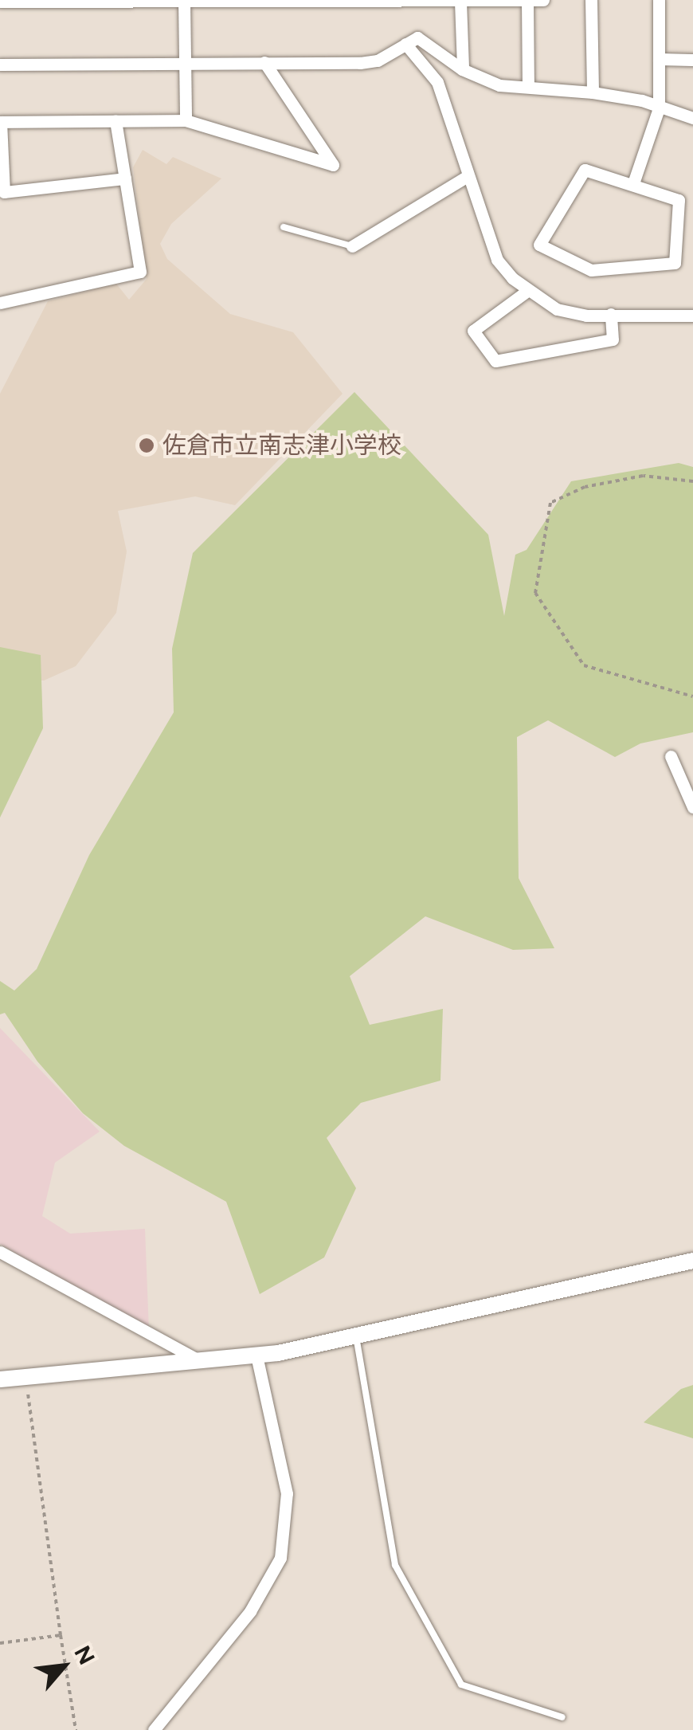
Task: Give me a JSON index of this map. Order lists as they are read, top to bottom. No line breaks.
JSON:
{"places":["佐倉市立南志津小学校"],"north":"top right"}
